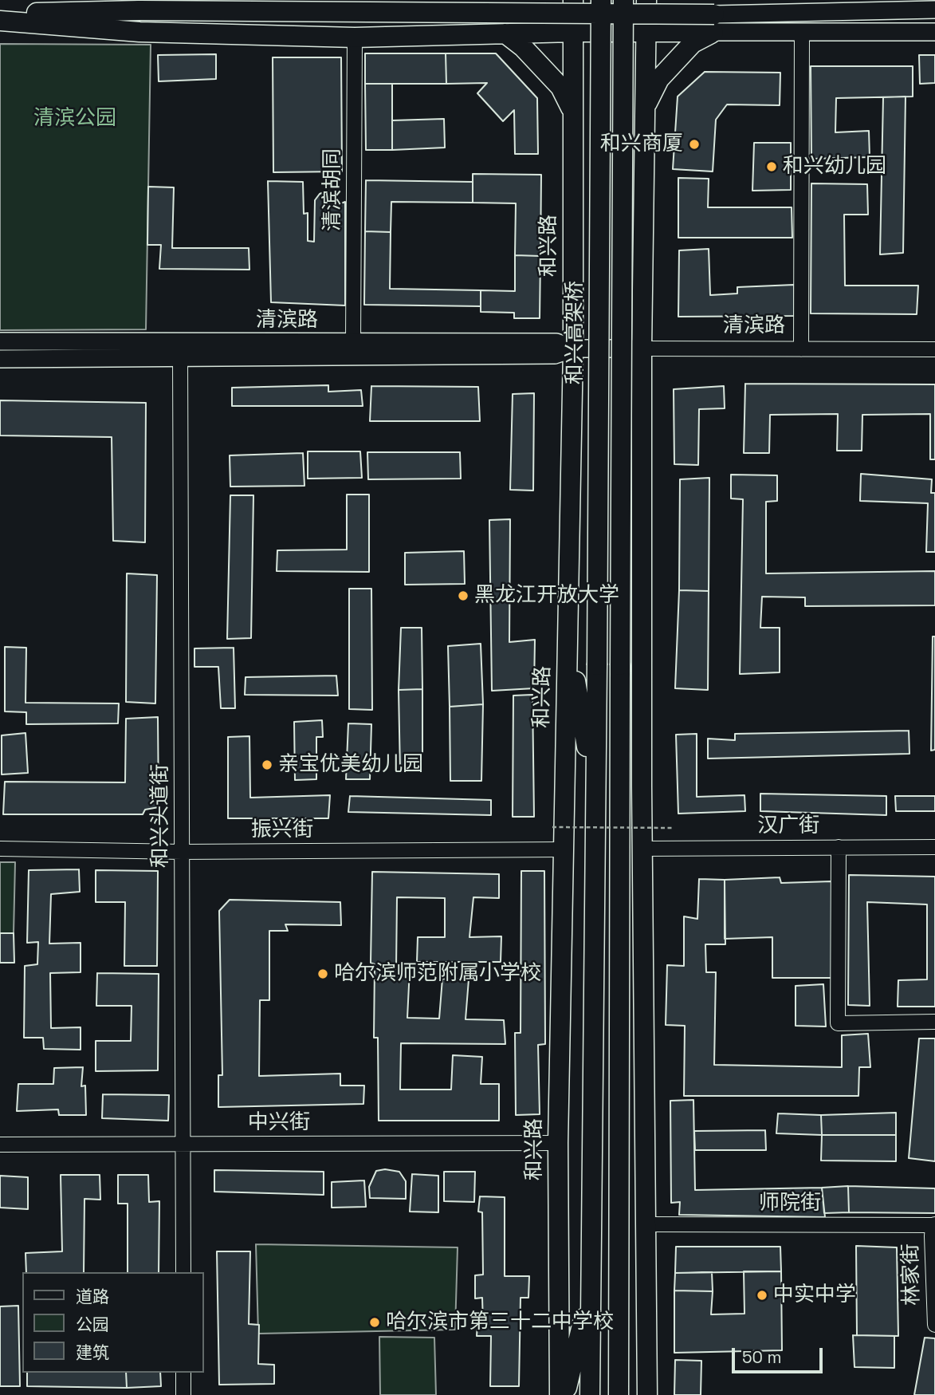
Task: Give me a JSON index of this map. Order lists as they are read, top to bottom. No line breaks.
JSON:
{"streets":{"highway":["和兴路","和兴高架桥"],"main road":["清滨路"],"street":["清滨胡同","和兴头道街","汉广街","振兴街","中兴街","师院街","林家街"]},"crossings":[["清滨胡同","清滨路"],["和兴路","清滨路"],["和兴路","振兴街"],["和兴路","中兴街"],["清滨路","和兴头道街"],["和兴头道街","振兴街"],["和兴头道街","中兴街"],["师院街","林家街"]],"parks":["清滨公园"],"places":["和兴商厦","和兴幼儿园","黑龙江开放大学","亲宝优美幼儿园","哈尔滨师范附属小学校","中实中学","哈尔滨市第三十二中学校"],"legend":["道路","公园","建筑"],"scale_bar":"50 m"}
